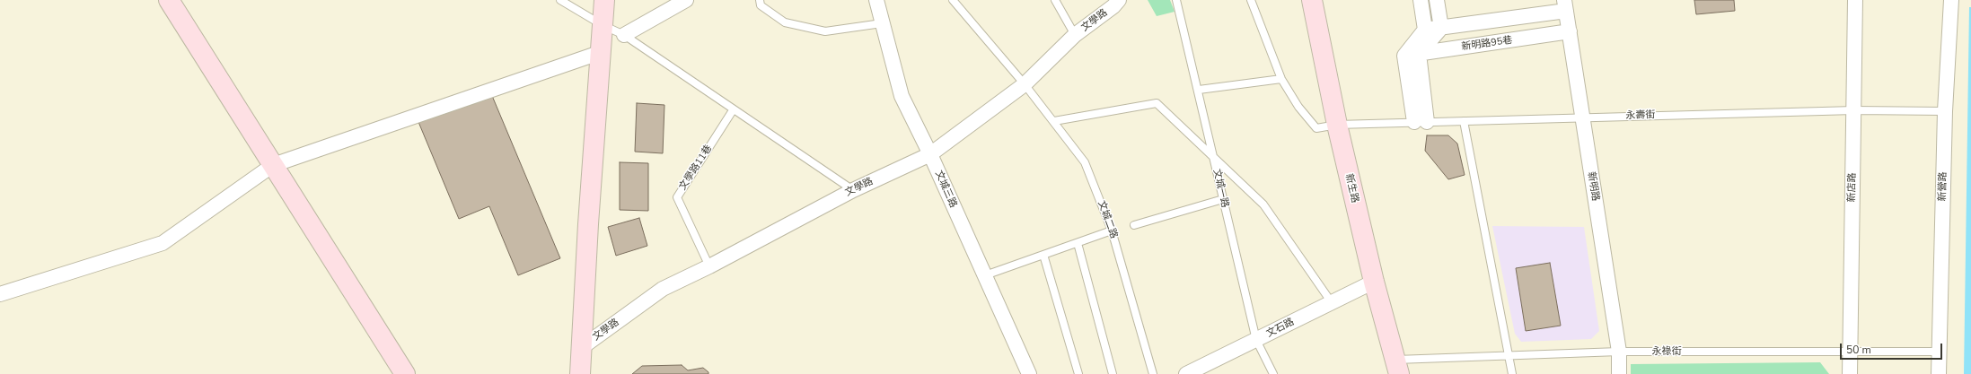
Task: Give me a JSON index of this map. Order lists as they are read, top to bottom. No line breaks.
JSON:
{"streets":{"main road":["新生路"],"street":["文學路","新明路95巷","新明路","新營路","新店路","文城三路","文石路"],"lane":["永壽街","文學路11巷","文城一路","文城二路","永祿街"]},"crossings":[["文學路","文學路11巷"],["文學路","文城三路"],["文學路","文城二路"],["新明路95巷","新明路"],["永壽街","新明路"],["永壽街","新營路"],["永壽街","新店路"],["永壽街","新生路"],["新明路","永祿街"],["新營路","永祿街"],["新店路","永祿街"],["文城一路","文石路"],["新生路","文石路"],["新生路","永祿街"]],"scale_bar":"50 m"}
